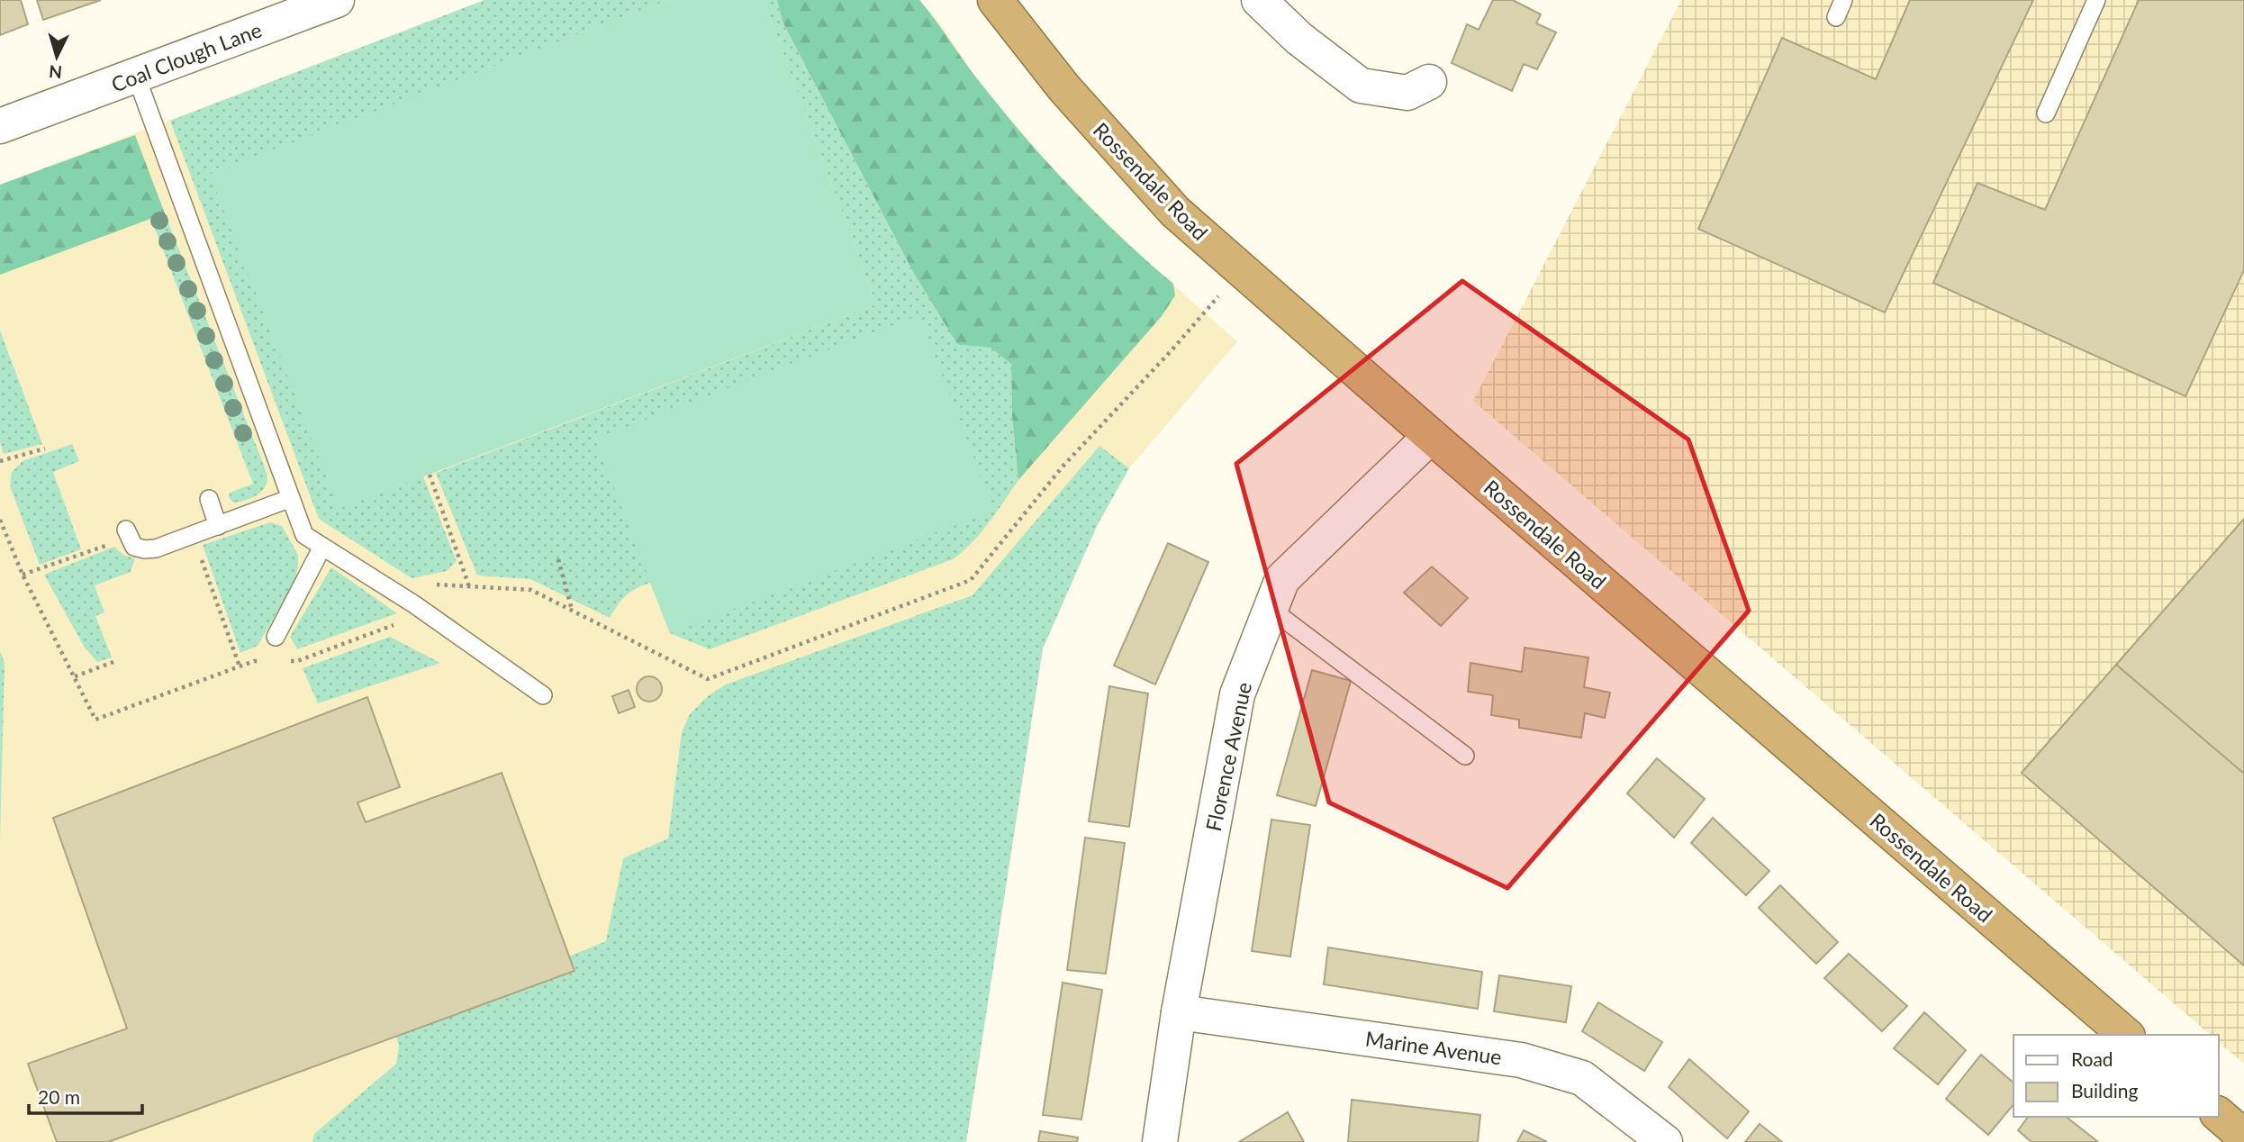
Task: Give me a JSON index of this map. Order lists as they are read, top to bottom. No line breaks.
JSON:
{"streets":{"highway":["Rossendale Road"],"street":["Coal Clough Lane","Florence Avenue","Marine Avenue"]},"crossings":[["Rossendale Road","Florence Avenue"],["Florence Avenue","Marine Avenue"]],"legend":["Road","Building"],"scale_bar":"20 m","north":"bottom"}
